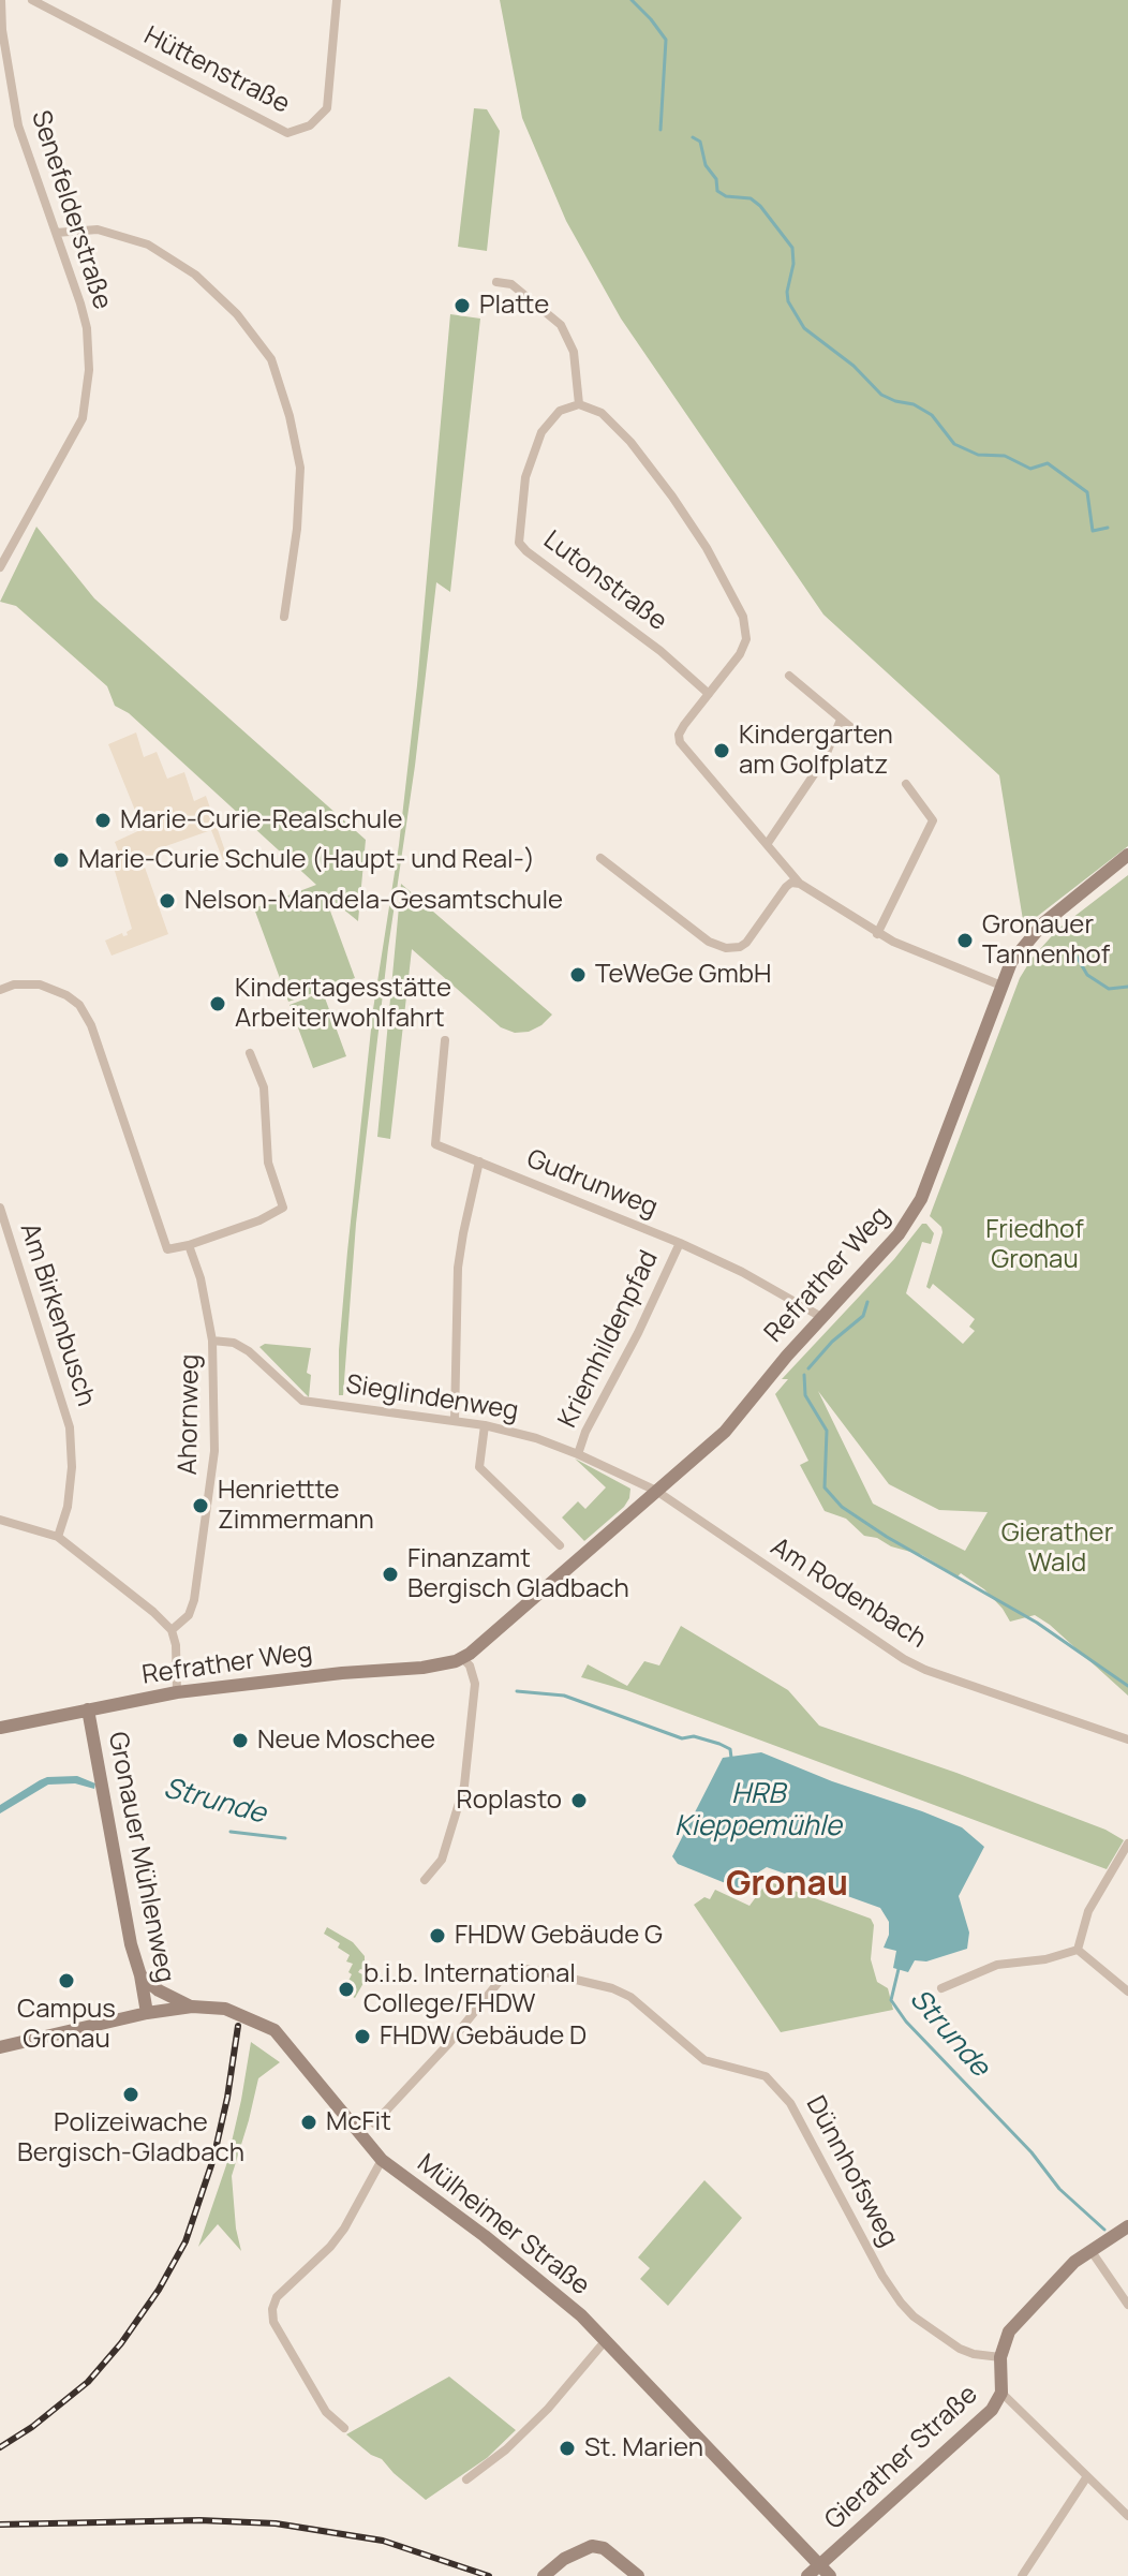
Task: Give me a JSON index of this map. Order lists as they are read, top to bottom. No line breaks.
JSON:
{"streets":{"main road":["Refrather Weg","Gronauer Mühlenweg","Mülheimer Straße","Gierather Straße"],"street":["Hüttenstraße","Senefelderstraße","Lutonstraße","Gudrunweg","Am Birkenbusch","Kriemhildenpfad","Sieglindenweg","Ahornweg","Am Rodenbach","Dünnhofsweg"]},"crossings":[["Gudrunweg","Refrather Weg"],["Gudrunweg","Kriemhildenpfad"],["Refrather Weg","Sieglindenweg"],["Refrather Weg","Am Rodenbach"],["Refrather Weg","Gronauer Mühlenweg"],["Kriemhildenpfad","Sieglindenweg"],["Sieglindenweg","Ahornweg"],["Sieglindenweg","Am Rodenbach"],["Dünnhofsweg","Gierather Straße"],["Mülheimer Straße","Gierather Straße"]],"districts":["Gronau"],"water":["HRB Kieppemühle","Strunde"],"parks":["Friedhof Gronau","Gierather Wald"],"places":["Platte","Kindergarten am Golfplatz","Marie-Curie-Realschule","Marie-Curie Schule (Haupt- und Real-)","Nelson-Mandela-Gesamtschule","Gronauer Tannenhof","TeWeGe GmbH","Kindertagesstätte Arbeiterwohlfahrt","Henriettte Zimmermann","Finanzamt Bergisch Gladbach","Neue Moschee","Roplasto","FHDW Gebäude G","Campus Gronau","b.i.b. International College/FHDW","FHDW Gebäude D","Polizeiwache Bergisch-Gladbach","McFit","St. Marien"]}
